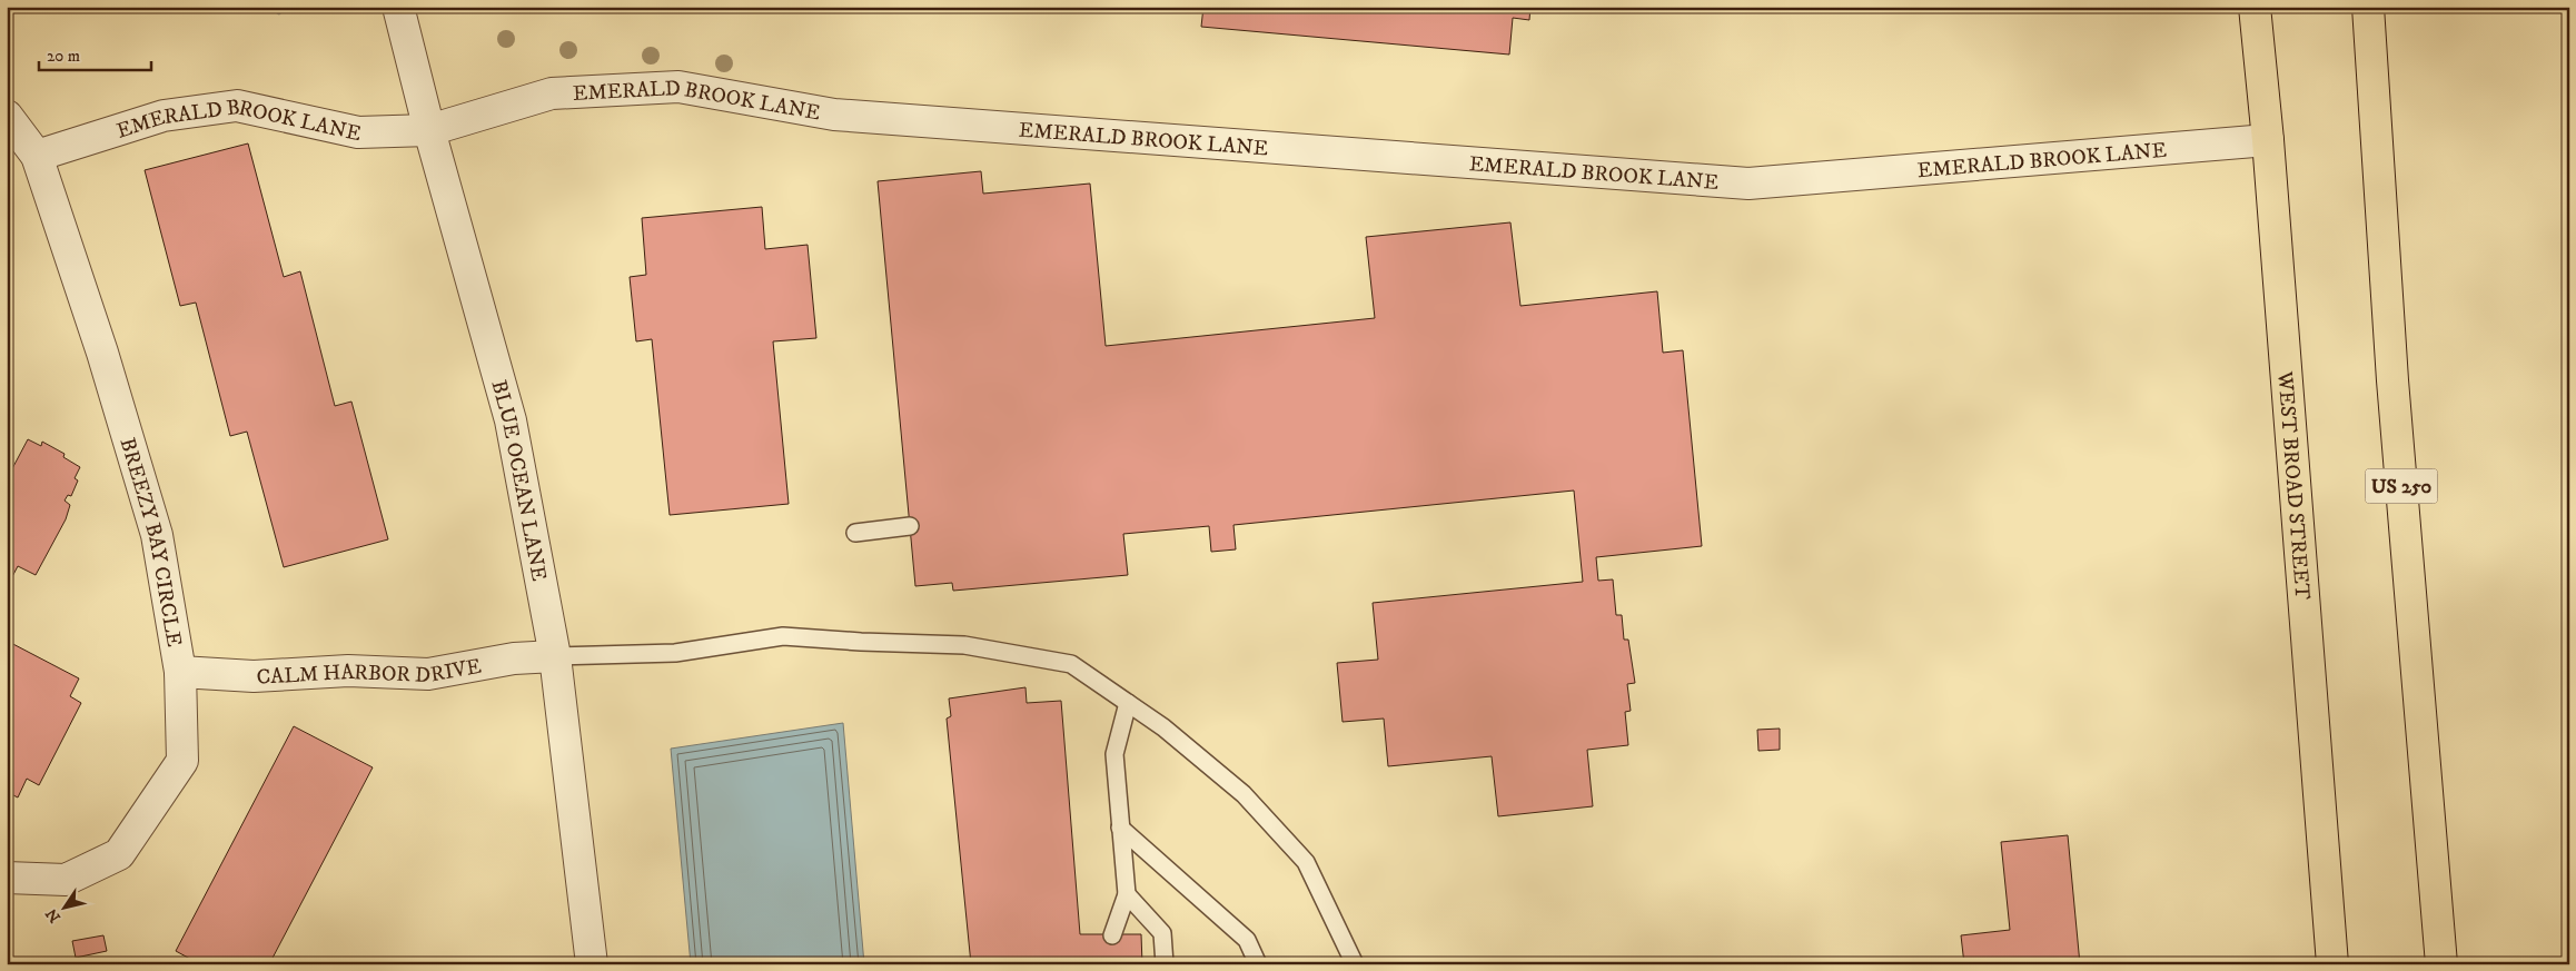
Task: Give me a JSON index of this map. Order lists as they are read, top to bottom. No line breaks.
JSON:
{"streets":{"main road":["WEST BROAD STREET","US 250"],"street":["EMERALD BROOK LANE","BLUE OCEAN LANE","BREEZY BAY CIRCLE","CALM HARBOR DRIVE"]},"crossings":[["EMERALD BROOK LANE","BLUE OCEAN LANE"],["EMERALD BROOK LANE","WEST BROAD STREET"],["EMERALD BROOK LANE","BREEZY BAY CIRCLE"],["BLUE OCEAN LANE","CALM HARBOR DRIVE"],["BREEZY BAY CIRCLE","CALM HARBOR DRIVE"]],"scale_bar":"20 m","north":"bottom left"}
